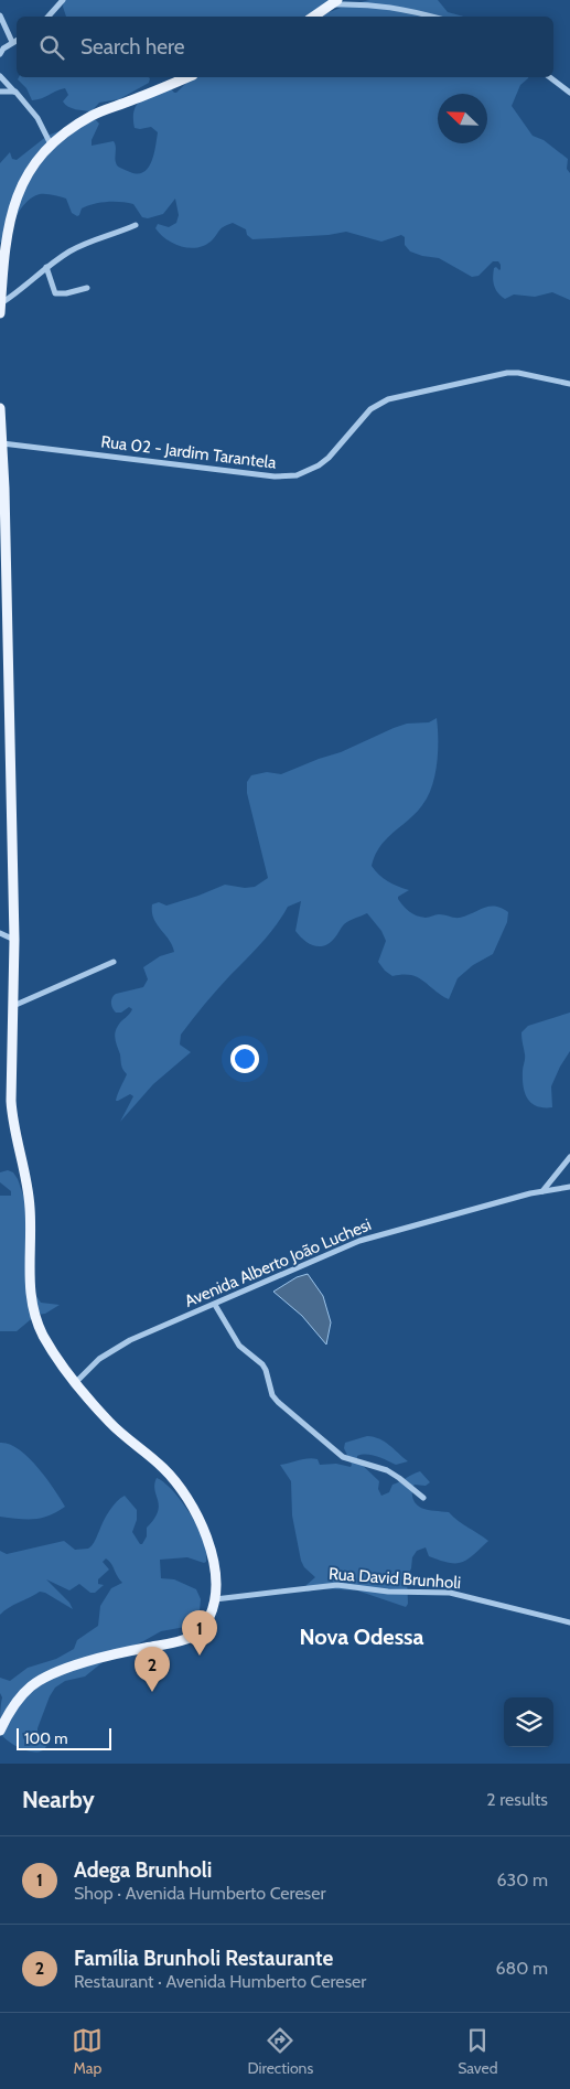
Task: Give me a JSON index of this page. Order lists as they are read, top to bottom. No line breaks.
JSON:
{"streets":{"street":["Rua 02 - Jardim Tarantela","Avenida Alberto João Luchesi","Rua David Brunholi"]},"districts":["Nova Odessa"],"scale_bar":"100 m","north":"top left","page":{"search":"Search here","pins":["1","2"],"scale":"100 m","heading":["Nearby","2 results"],"list":[{"mark":"1","name":"Adega Brunholi","note":"Shop · Avenida Humberto Cereser","value":"630 m"},{"mark":"2","name":"Família Brunholi Restaurante","note":"Restaurant · Avenida Humberto Cereser","value":"680 m"}],"nav":["Map","Directions","Saved"]}}
